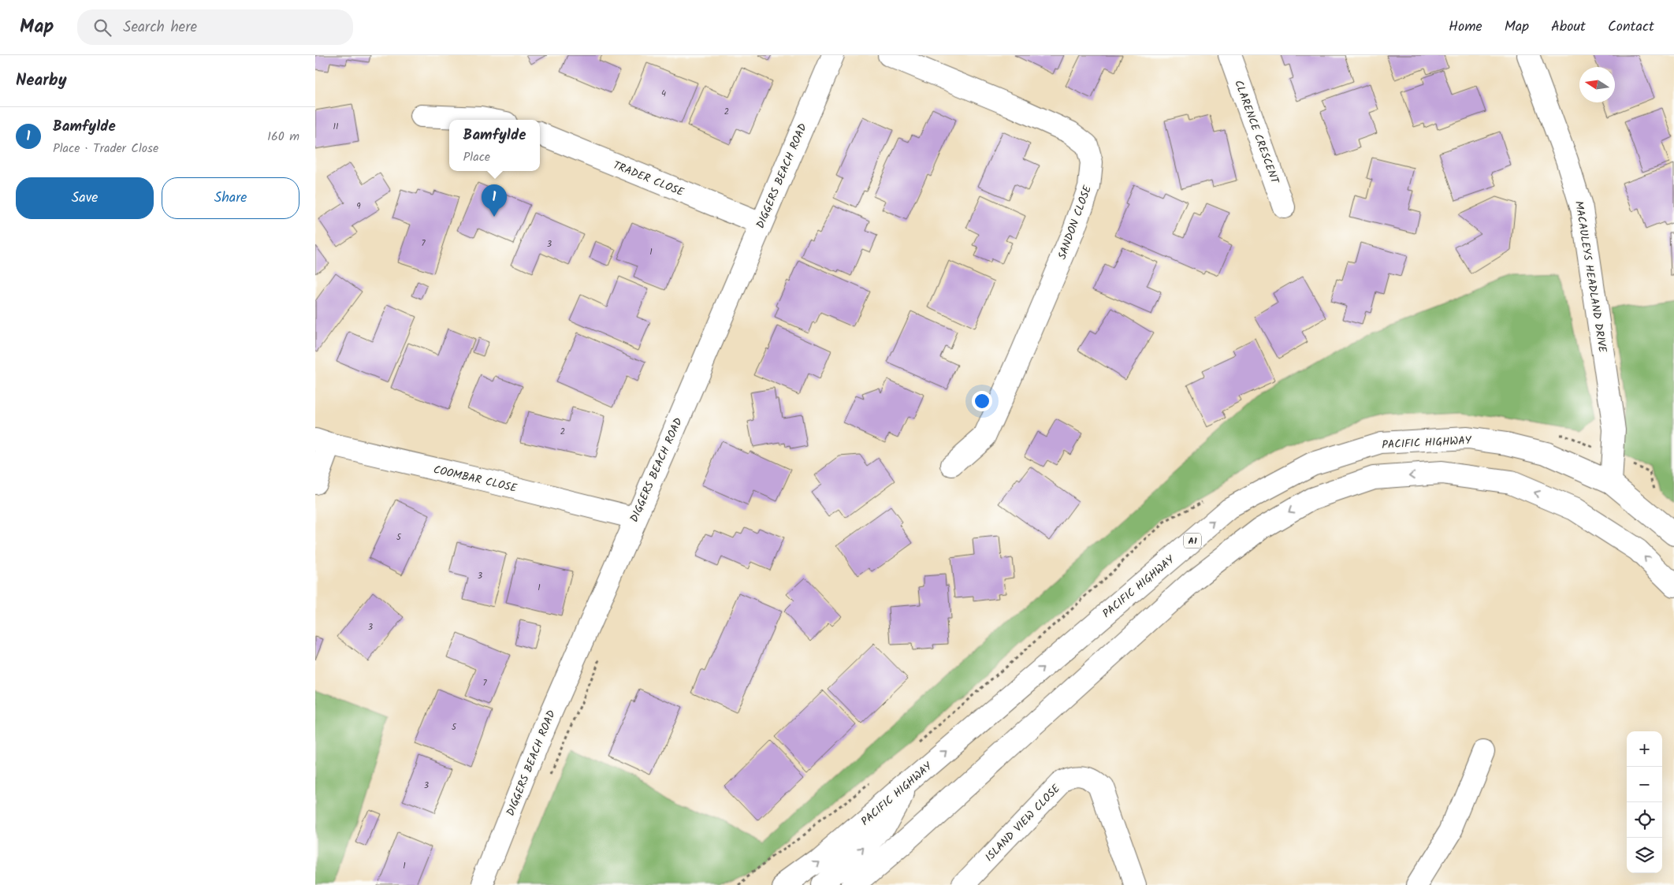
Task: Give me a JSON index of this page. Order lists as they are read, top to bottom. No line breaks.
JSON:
{"streets":{"main road":["CLARENCE CRESCENT","DIGGERS BEACH ROAD","TRADER CLOSE","SANDON CLOSE","MACAULEYS HEADLAND DRIVE","PACIFIC HIGHWAY","COOMBAR CLOSE","A1","ISLAND VIEW CLOSE"]},"crossings":[["DIGGERS BEACH ROAD","TRADER CLOSE"],["DIGGERS BEACH ROAD","COOMBAR CLOSE"],["MACAULEYS HEADLAND DRIVE","PACIFIC HIGHWAY"]],"one_way":["PACIFIC HIGHWAY"],"house_numbers":["4","2","11","9","7","3","1","2","5","3","1","3","7","5","3","1"],"north":"left","page":{"header":"Map","search":"Search here","nav":["Home","Map","About","Contact"],"heading":"Nearby","list":[{"mark":"1","name":"Bamfylde","note":"Place · Trader Close","value":"160 m"}],"popup":["Bamfylde","Place"],"buttons":["Save","Share"],"pins":"1","map_buttons":["+","−"]}}
